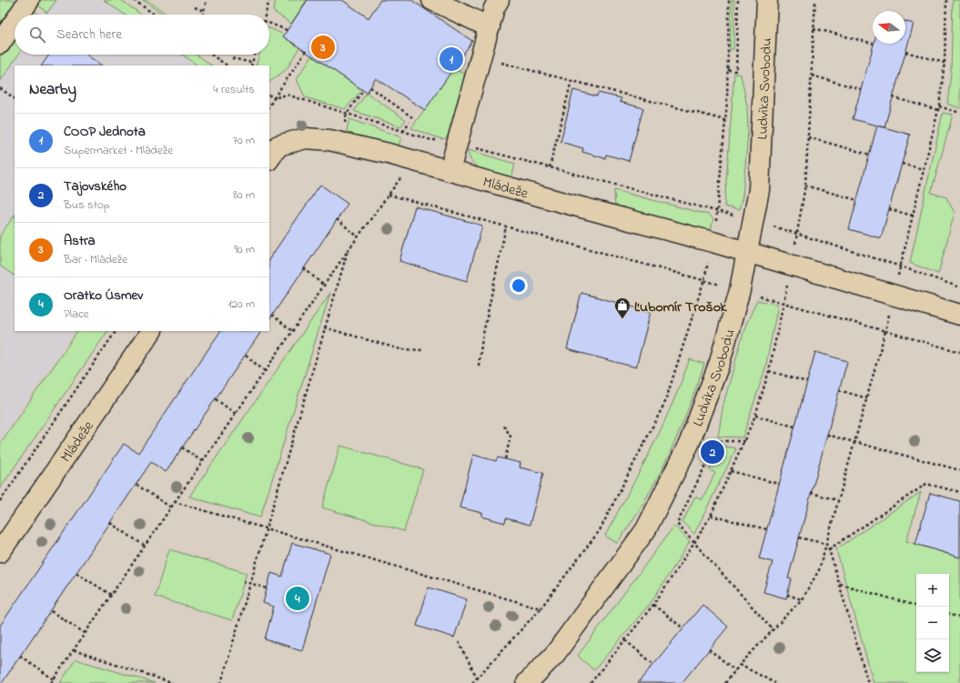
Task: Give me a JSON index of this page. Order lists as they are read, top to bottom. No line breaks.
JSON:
{"streets":{"street":["Ludvíka Svobodu","Mládeže"]},"crossings":[["Ludvíka Svobodu","Mládeže"]],"places":{"shop":["Ľubomír Trošok"]},"north":"left","page":{"search":"Search here","pins":["3","1","2","4"],"heading":["Nearby","4 results"],"list":[{"mark":"1","name":"COOP Jednota","note":"Supermarket · Mládeže","value":"70 m"},{"mark":"2","name":"Tajovského","note":"Bus stop","value":"80 m"},{"mark":"3","name":"Astra","note":"Bar · Mládeže","value":"90 m"},{"mark":"4","name":"Oratko Úsmev","note":"Place","value":"120 m"}],"map_buttons":["+","−"]}}
